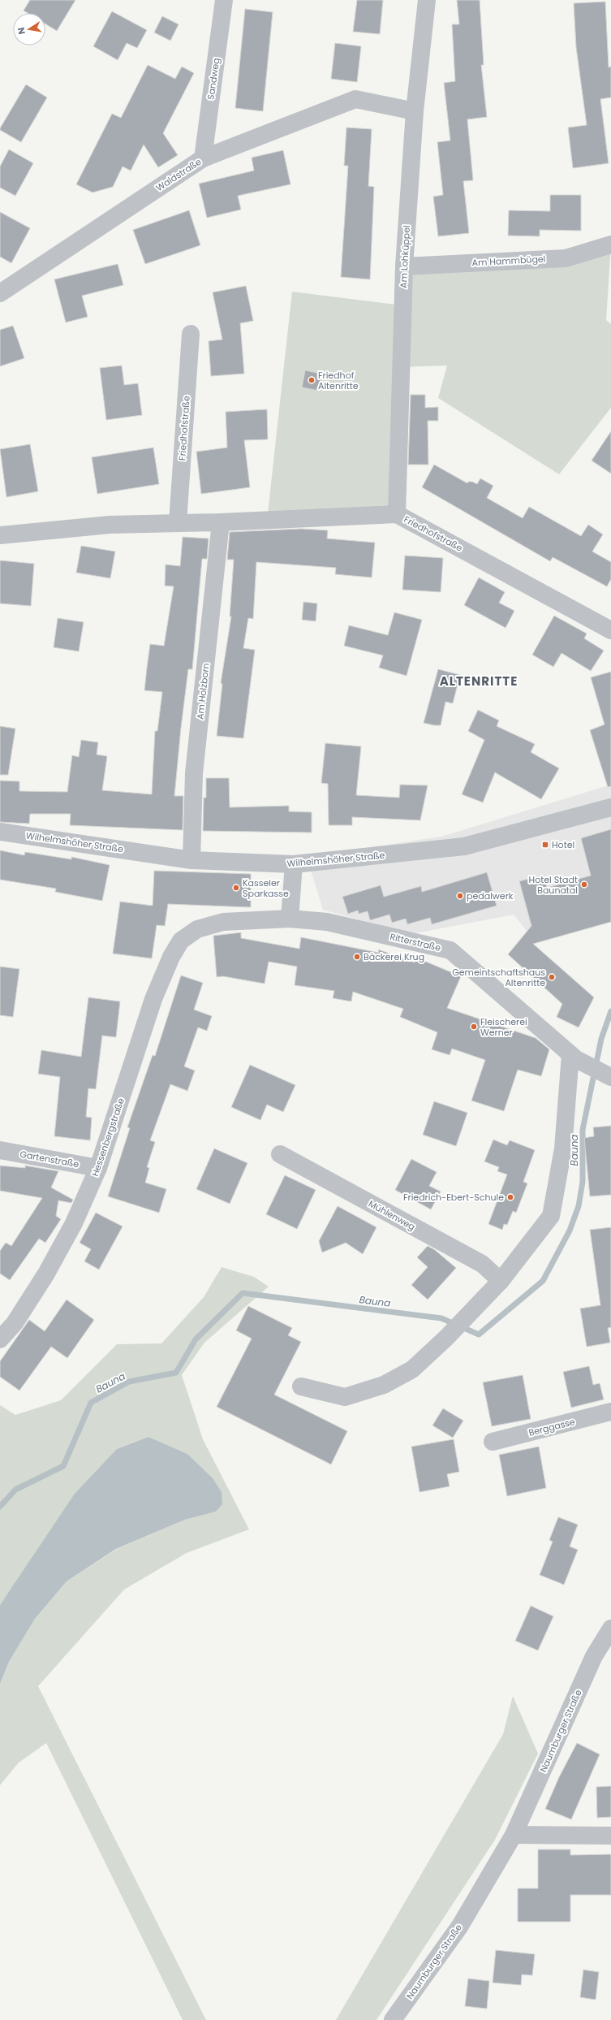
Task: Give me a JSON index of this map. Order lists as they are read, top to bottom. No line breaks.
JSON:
{"streets":{"street":["Sandweg","Waldstraße","Am Lohküppel","Am Hammbügel","Friedhofstraße","Am Holzborn","Wilhelmshöher Straße","Ritterstraße","Hessenbergstraße","Gartenstraße","Mühlenweg","Berggasse","Naumburger Straße"]},"crossings":[["Sandweg","Waldstraße"],["Waldstraße","Am Lohküppel"],["Am Lohküppel","Am Hammbügel"],["Am Lohküppel","Friedhofstraße"],["Friedhofstraße","Am Holzborn"],["Am Holzborn","Wilhelmshöher Straße"],["Ritterstraße","Hessenbergstraße"],["Hessenbergstraße","Gartenstraße"]],"districts":["ALTENRITTE"],"water":["Bauna"],"places":{"other":["Friedhof Altenritte","Hotel Stadt Baunatal","Kasseler Sparkasse","pedalwerk","Bäckerei Krug","Gemeintschaftshaus Altenritte","Fleischerei Werner","Friedrich-Ebert-Schule"],"transit":["Hotel"]},"north":"left"}
